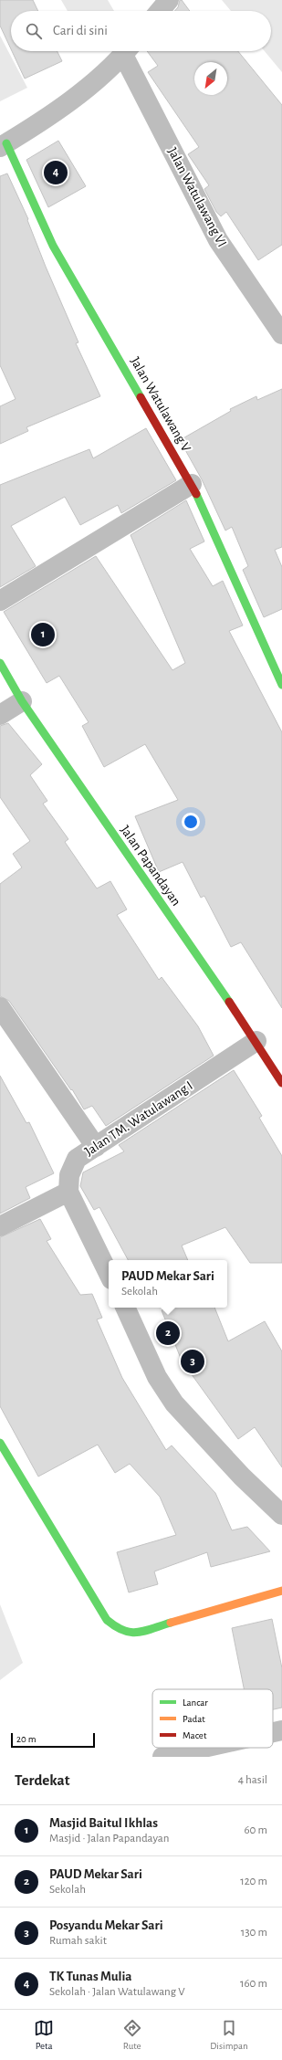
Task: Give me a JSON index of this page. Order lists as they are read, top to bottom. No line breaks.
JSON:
{"streets":{"street":["Jalan Watulawang VI","Jalan Watulawang V","Jalan Papandayan","Jalan TM. Watulawang I"]},"crossings":[["Jalan Papandayan","Jalan TM. Watulawang I"]],"legend":["Lancar","Padat","Macet"],"scale_bar":"20 m","north":"bottom left","page":{"search":"Cari di sini","pins":["4","1","2","3"],"popup":["PAUD Mekar Sari","Sekolah"],"scale":"20 m","heading":["Terdekat","4 hasil"],"list":[{"mark":"1","name":"Masjid Baitul Ikhlas","note":"Masjid · Jalan Papandayan","value":"60 m"},{"mark":"2","name":"PAUD Mekar Sari","note":"Sekolah","value":"120 m"},{"mark":"3","name":"Posyandu Mekar Sari","note":"Rumah sakit","value":"130 m"},{"mark":"4","name":"TK Tunas Mulia","note":"Sekolah · Jalan Watulawang V","value":"160 m"}],"nav":["Peta","Rute","Disimpan"]}}
